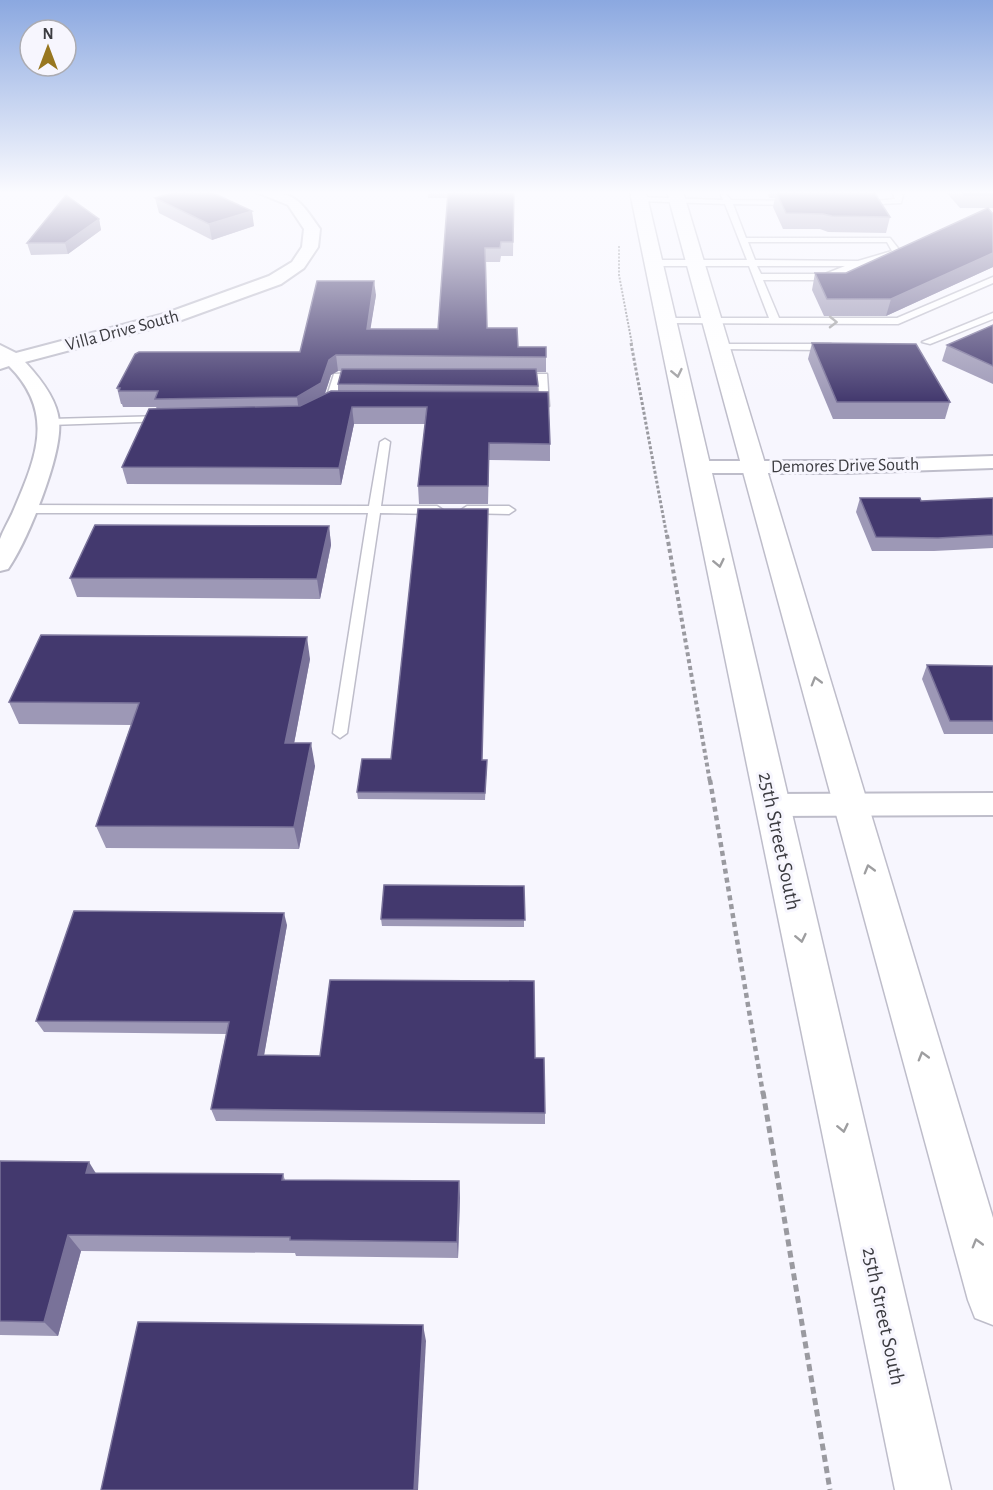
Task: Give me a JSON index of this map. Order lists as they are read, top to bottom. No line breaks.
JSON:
{"streets":{"main road":["25th Street South"],"street":["Villa Drive South","Demores Drive South"]},"crossings":[["Demores Drive South","25th Street South"]],"north":"top"}
